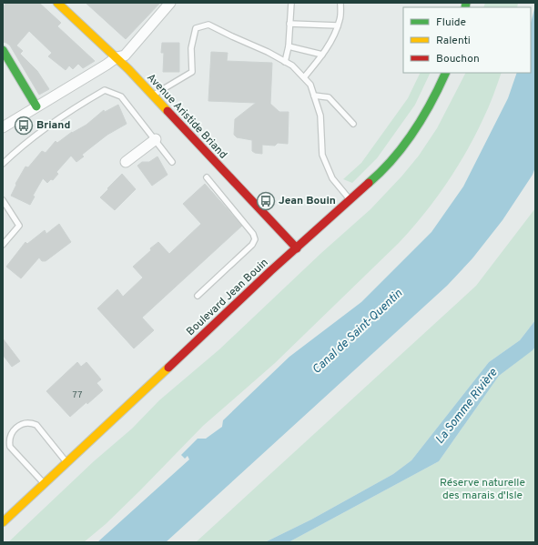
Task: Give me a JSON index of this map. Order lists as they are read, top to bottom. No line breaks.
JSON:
{"streets":{"street":["Avenue Aristide Briand","Boulevard Jean Bouin"]},"crossings":[["Avenue Aristide Briand","Boulevard Jean Bouin"]],"water":["Canal de Saint-Quentin","La Somme Rivière"],"parks":["Réserve naturelle des marais d'Isle"],"places":{"bus stop":["Briand","Jean Bouin"]},"house_numbers":["77"],"legend":["Fluide","Ralenti","Bouchon"]}
